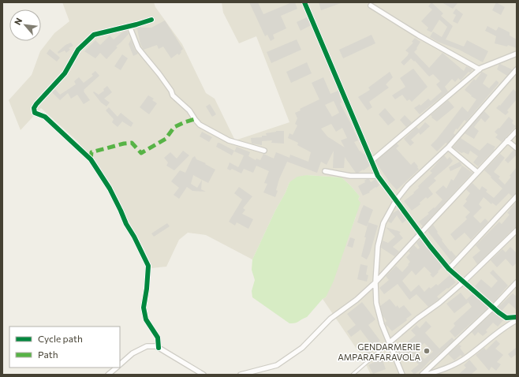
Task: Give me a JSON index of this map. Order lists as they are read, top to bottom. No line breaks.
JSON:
{"places":["GENDARMERIE AMPARAFARAVOLA"],"legend":["Cycle path","Path"],"north":"top left"}
